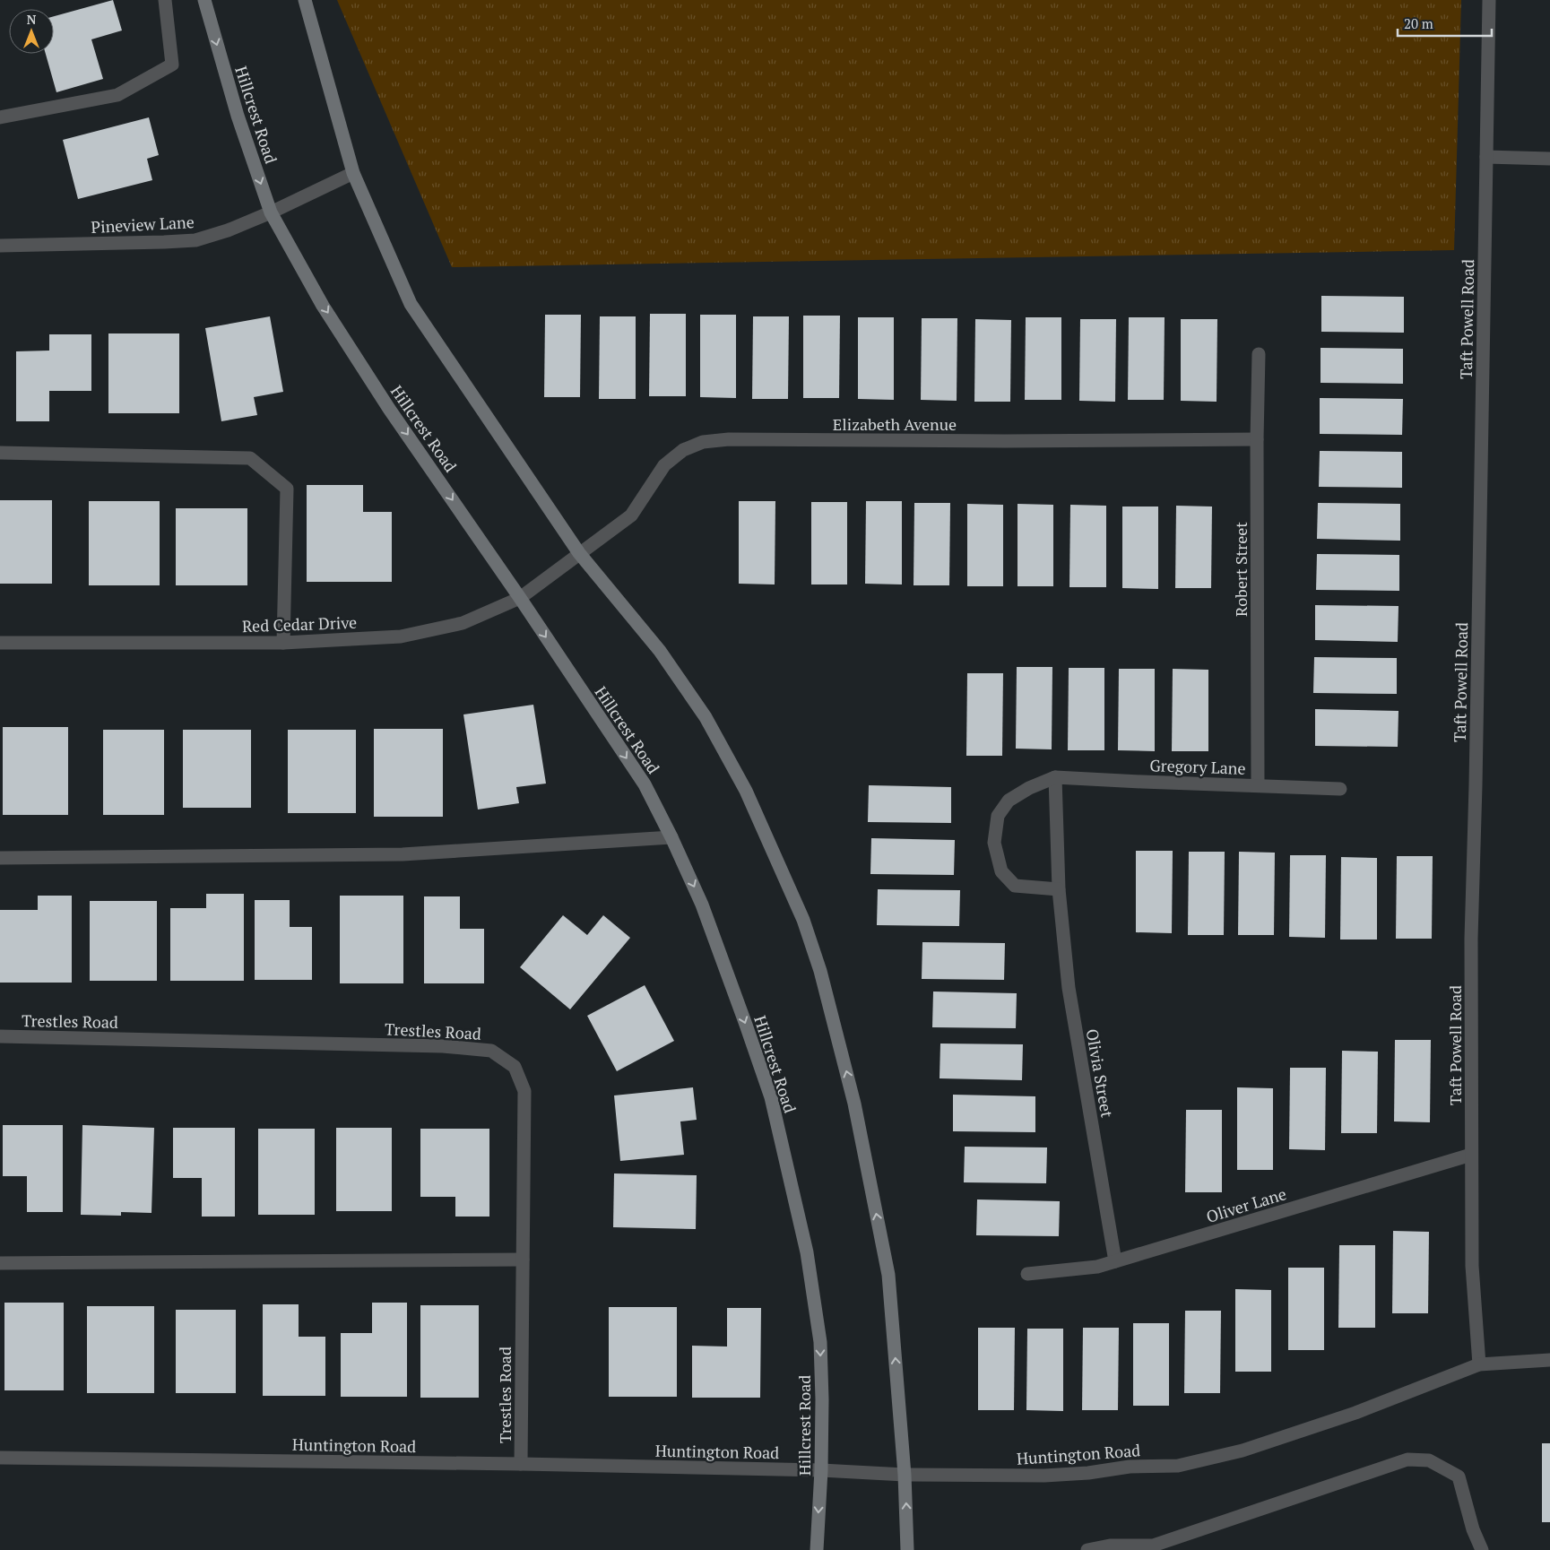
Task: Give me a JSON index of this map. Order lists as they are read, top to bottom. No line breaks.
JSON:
{"streets":{"main road":["Hillcrest Road"],"street":["Pineview Lane","Taft Powell Road","Elizabeth Avenue","Robert Street","Red Cedar Drive","Gregory Lane","Trestles Road","Olivia Street","Oliver Lane","Huntington Road"]},"crossings":[["Hillcrest Road","Pineview Lane"],["Hillcrest Road","Red Cedar Drive"],["Hillcrest Road","Huntington Road"],["Taft Powell Road","Oliver Lane"],["Taft Powell Road","Huntington Road"],["Elizabeth Avenue","Robert Street"],["Elizabeth Avenue","Red Cedar Drive"],["Robert Street","Gregory Lane"],["Gregory Lane","Olivia Street"],["Trestles Road","Huntington Road"],["Olivia Street","Oliver Lane"]],"scale_bar":"20 m","north":"top"}
